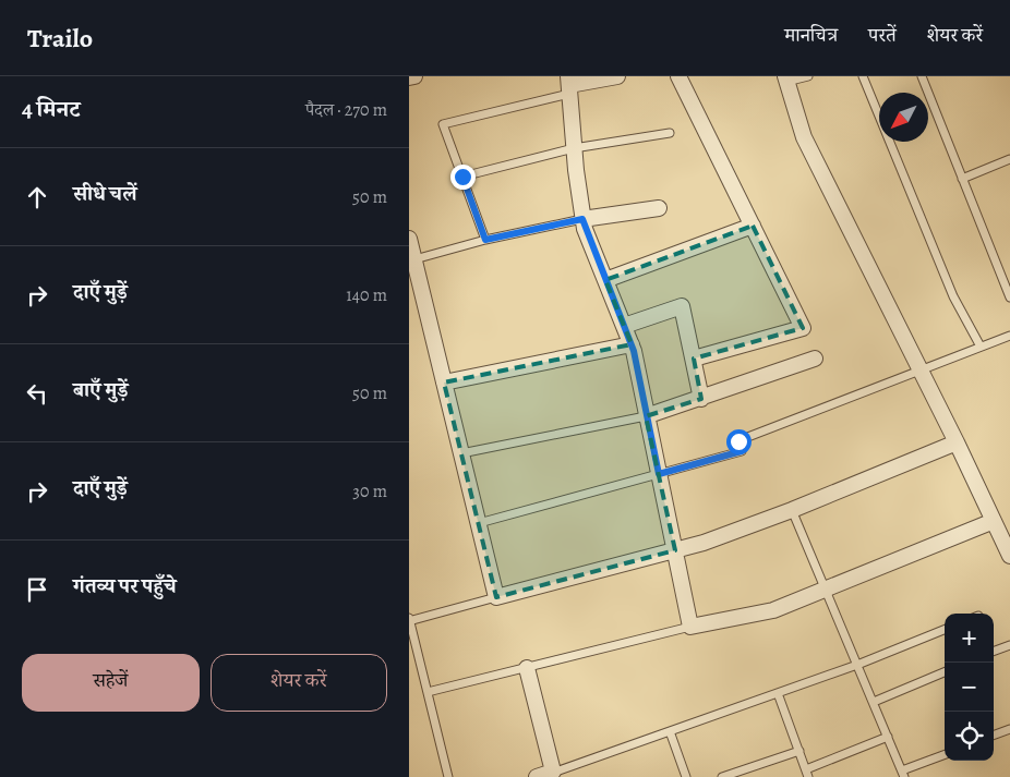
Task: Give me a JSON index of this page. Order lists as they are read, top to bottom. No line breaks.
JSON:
{"north":"bottom left","page":{"header":"Trailo","nav":["मानचित्र","परतें","शेयर करें"],"heading":["4 मिनट","पैदल · 270 m"],"list":[["सीधे चलें","50 m"],["दाएँ मुड़ें","140 m"],["बाएँ मुड़ें","50 m"],["दाएँ मुड़ें","30 m"],"गंतव्य पर पहुँचे"],"map_buttons":["+","−"],"buttons":["सहेजें","शेयर करें"]}}
